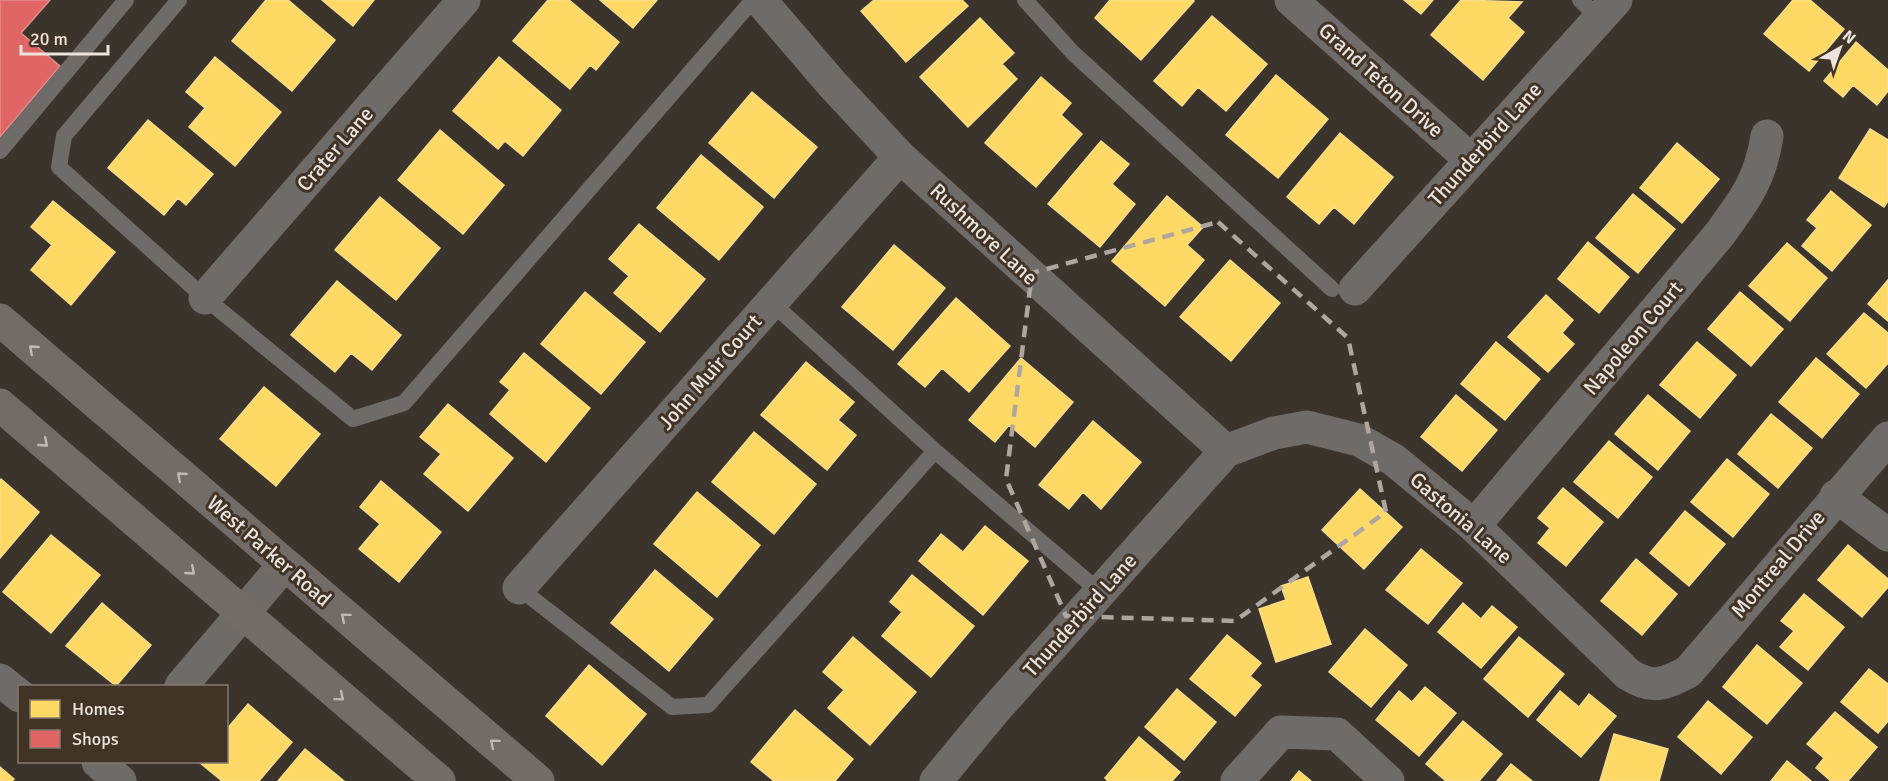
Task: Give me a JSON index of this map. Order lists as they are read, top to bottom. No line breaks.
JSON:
{"streets":{"main road":["West Parker Road"],"street":["Grand Teton Drive","Thunderbird Lane","Crater Lane","Rushmore Lane","Napoleon Court","John Muir Court","Gastonia Lane","Montreal Drive"]},"crossings":[["Grand Teton Drive","Thunderbird Lane"],["Thunderbird Lane","Rushmore Lane"],["Thunderbird Lane","Gastonia Lane"],["Rushmore Lane","John Muir Court"],["Rushmore Lane","Gastonia Lane"],["Napoleon Court","Gastonia Lane"],["Gastonia Lane","Montreal Drive"]],"legend":["Homes","Shops"],"scale_bar":"20 m","north":"top right"}
